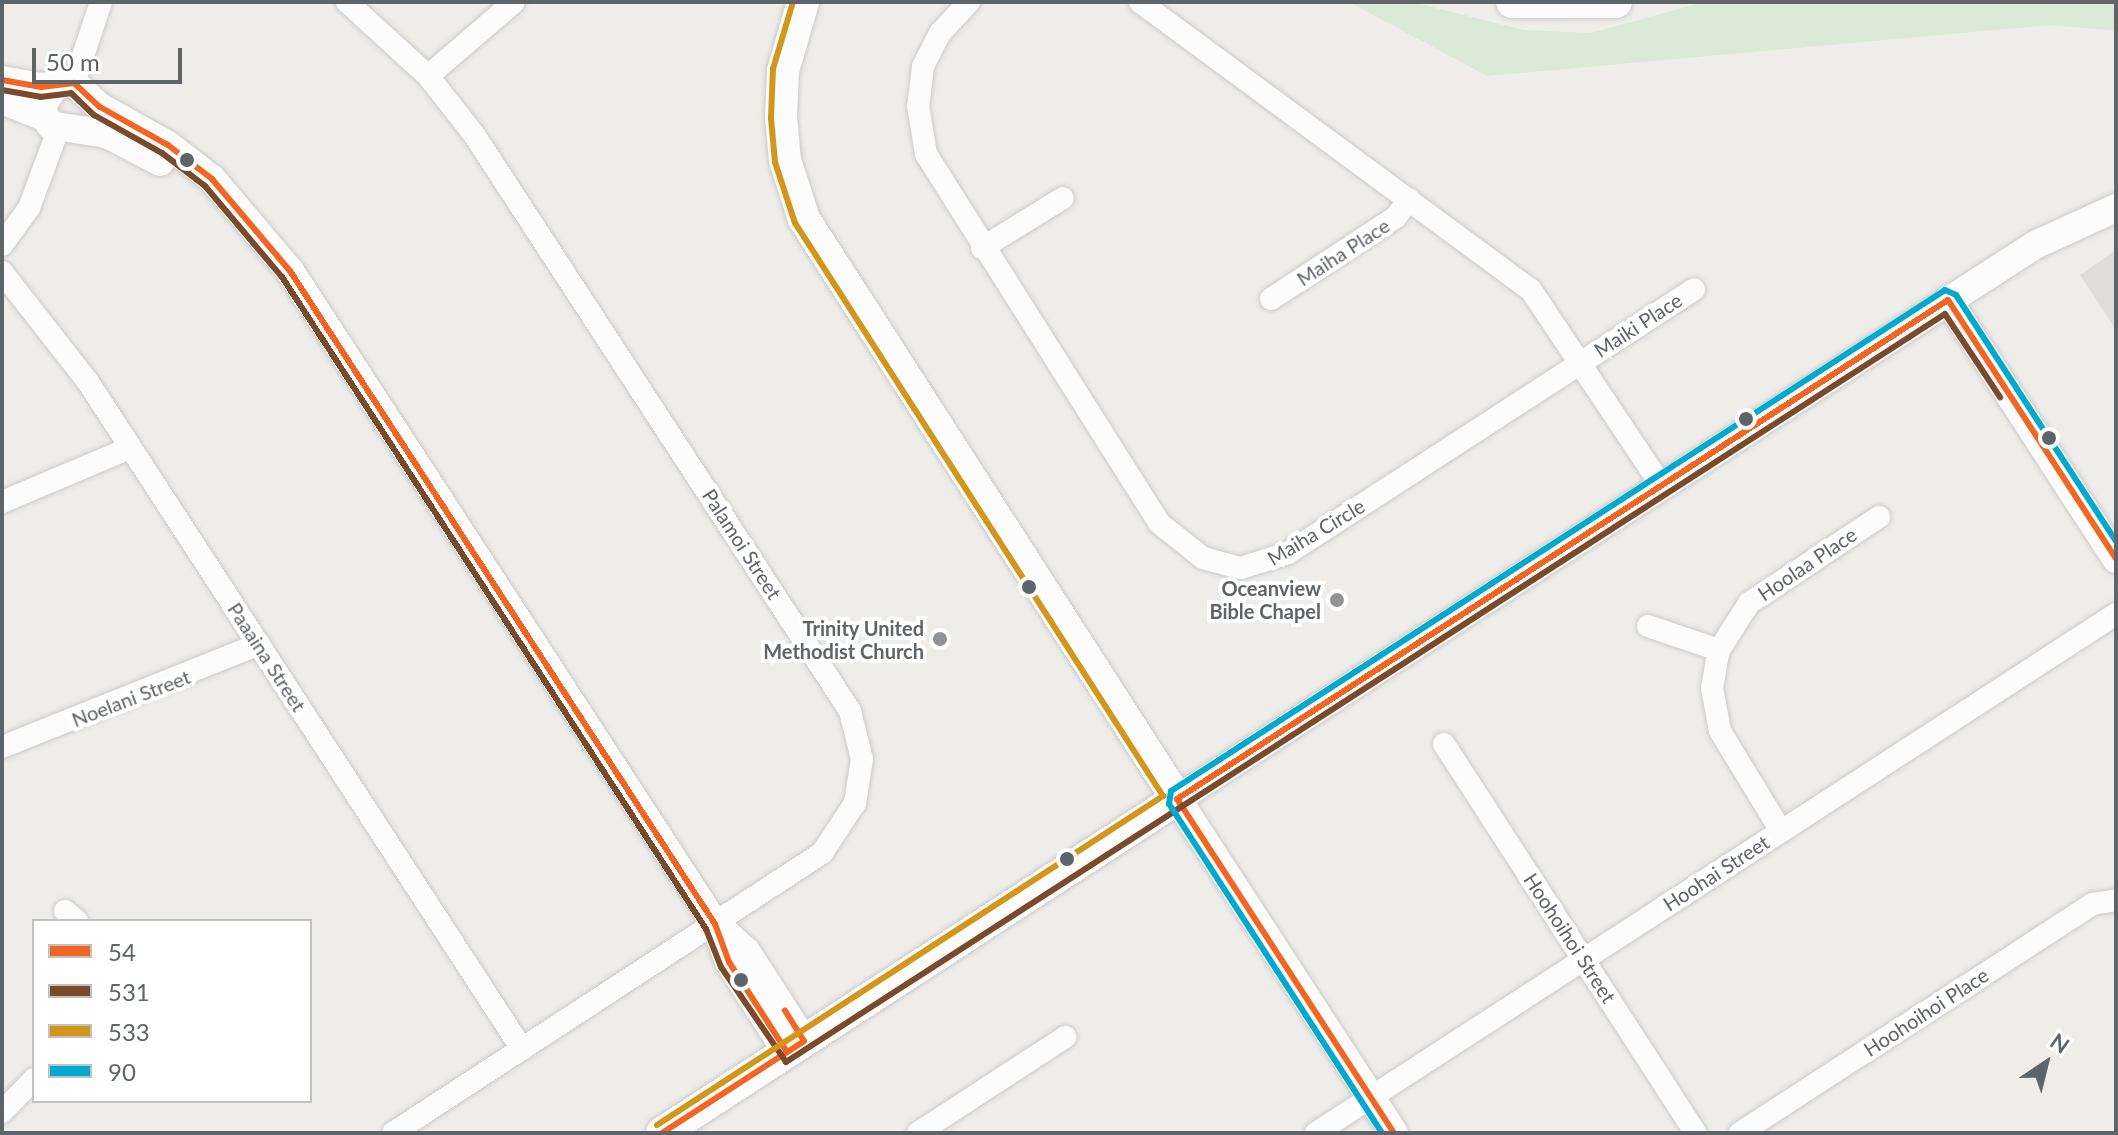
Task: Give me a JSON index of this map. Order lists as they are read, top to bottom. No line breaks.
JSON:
{"streets":{"street":["Maiha Place","Maiki Place","Maiha Circle","Palamoi Street","Hoolaa Place","Paaaina Street","Noelani Street","Hoohai Street","Hoohoihoi Street","Hoohoihoi Place"]},"crossings":[["Maiki Place","Maiha Circle"],["Palamoi Street","Paaaina Street"],["Hoolaa Place","Hoohai Street"],["Paaaina Street","Noelani Street"],["Hoohai Street","Hoohoihoi Street"]],"places":["Oceanview Bible Chapel","Trinity United Methodist Church"],"lines":["transit line 533","transit line 54","transit line 531","transit line 90"],"legend":["54","531","533","90"],"scale_bar":"50 m","north":"top right"}
